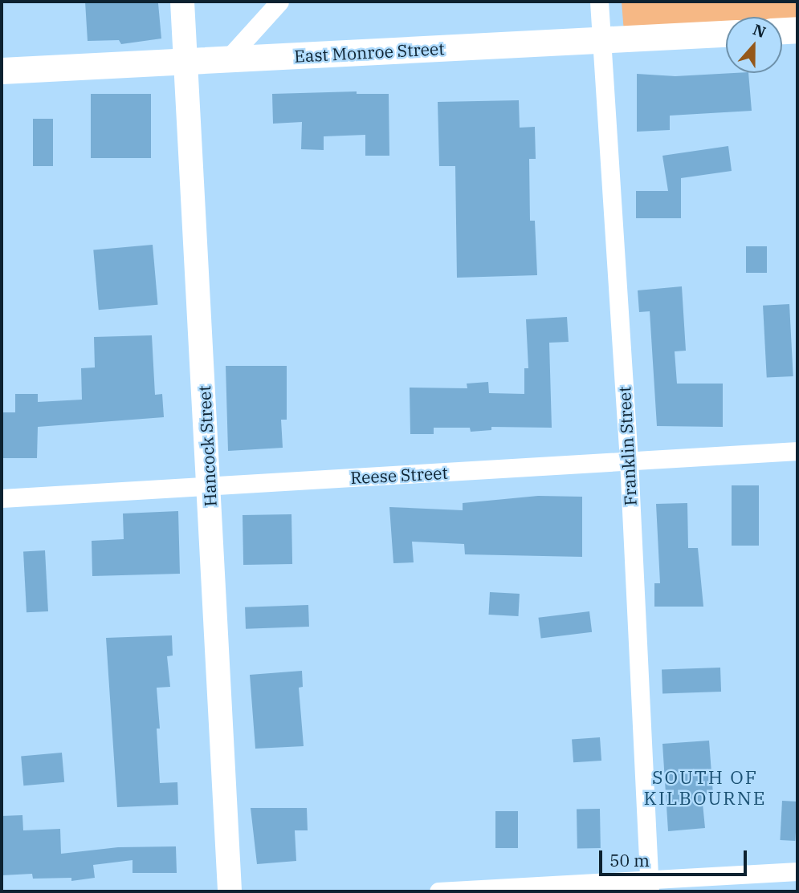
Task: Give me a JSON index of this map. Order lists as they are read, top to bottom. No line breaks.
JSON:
{"streets":{"main road":["East Monroe Street"],"street":["Hancock Street","Franklin Street","Reese Street"]},"crossings":[["East Monroe Street","Hancock Street"],["East Monroe Street","Franklin Street"],["Hancock Street","Reese Street"],["Franklin Street","Reese Street"]],"districts":["SOUTH OF KILBOURNE"],"scale_bar":"50 m","north":"top"}
